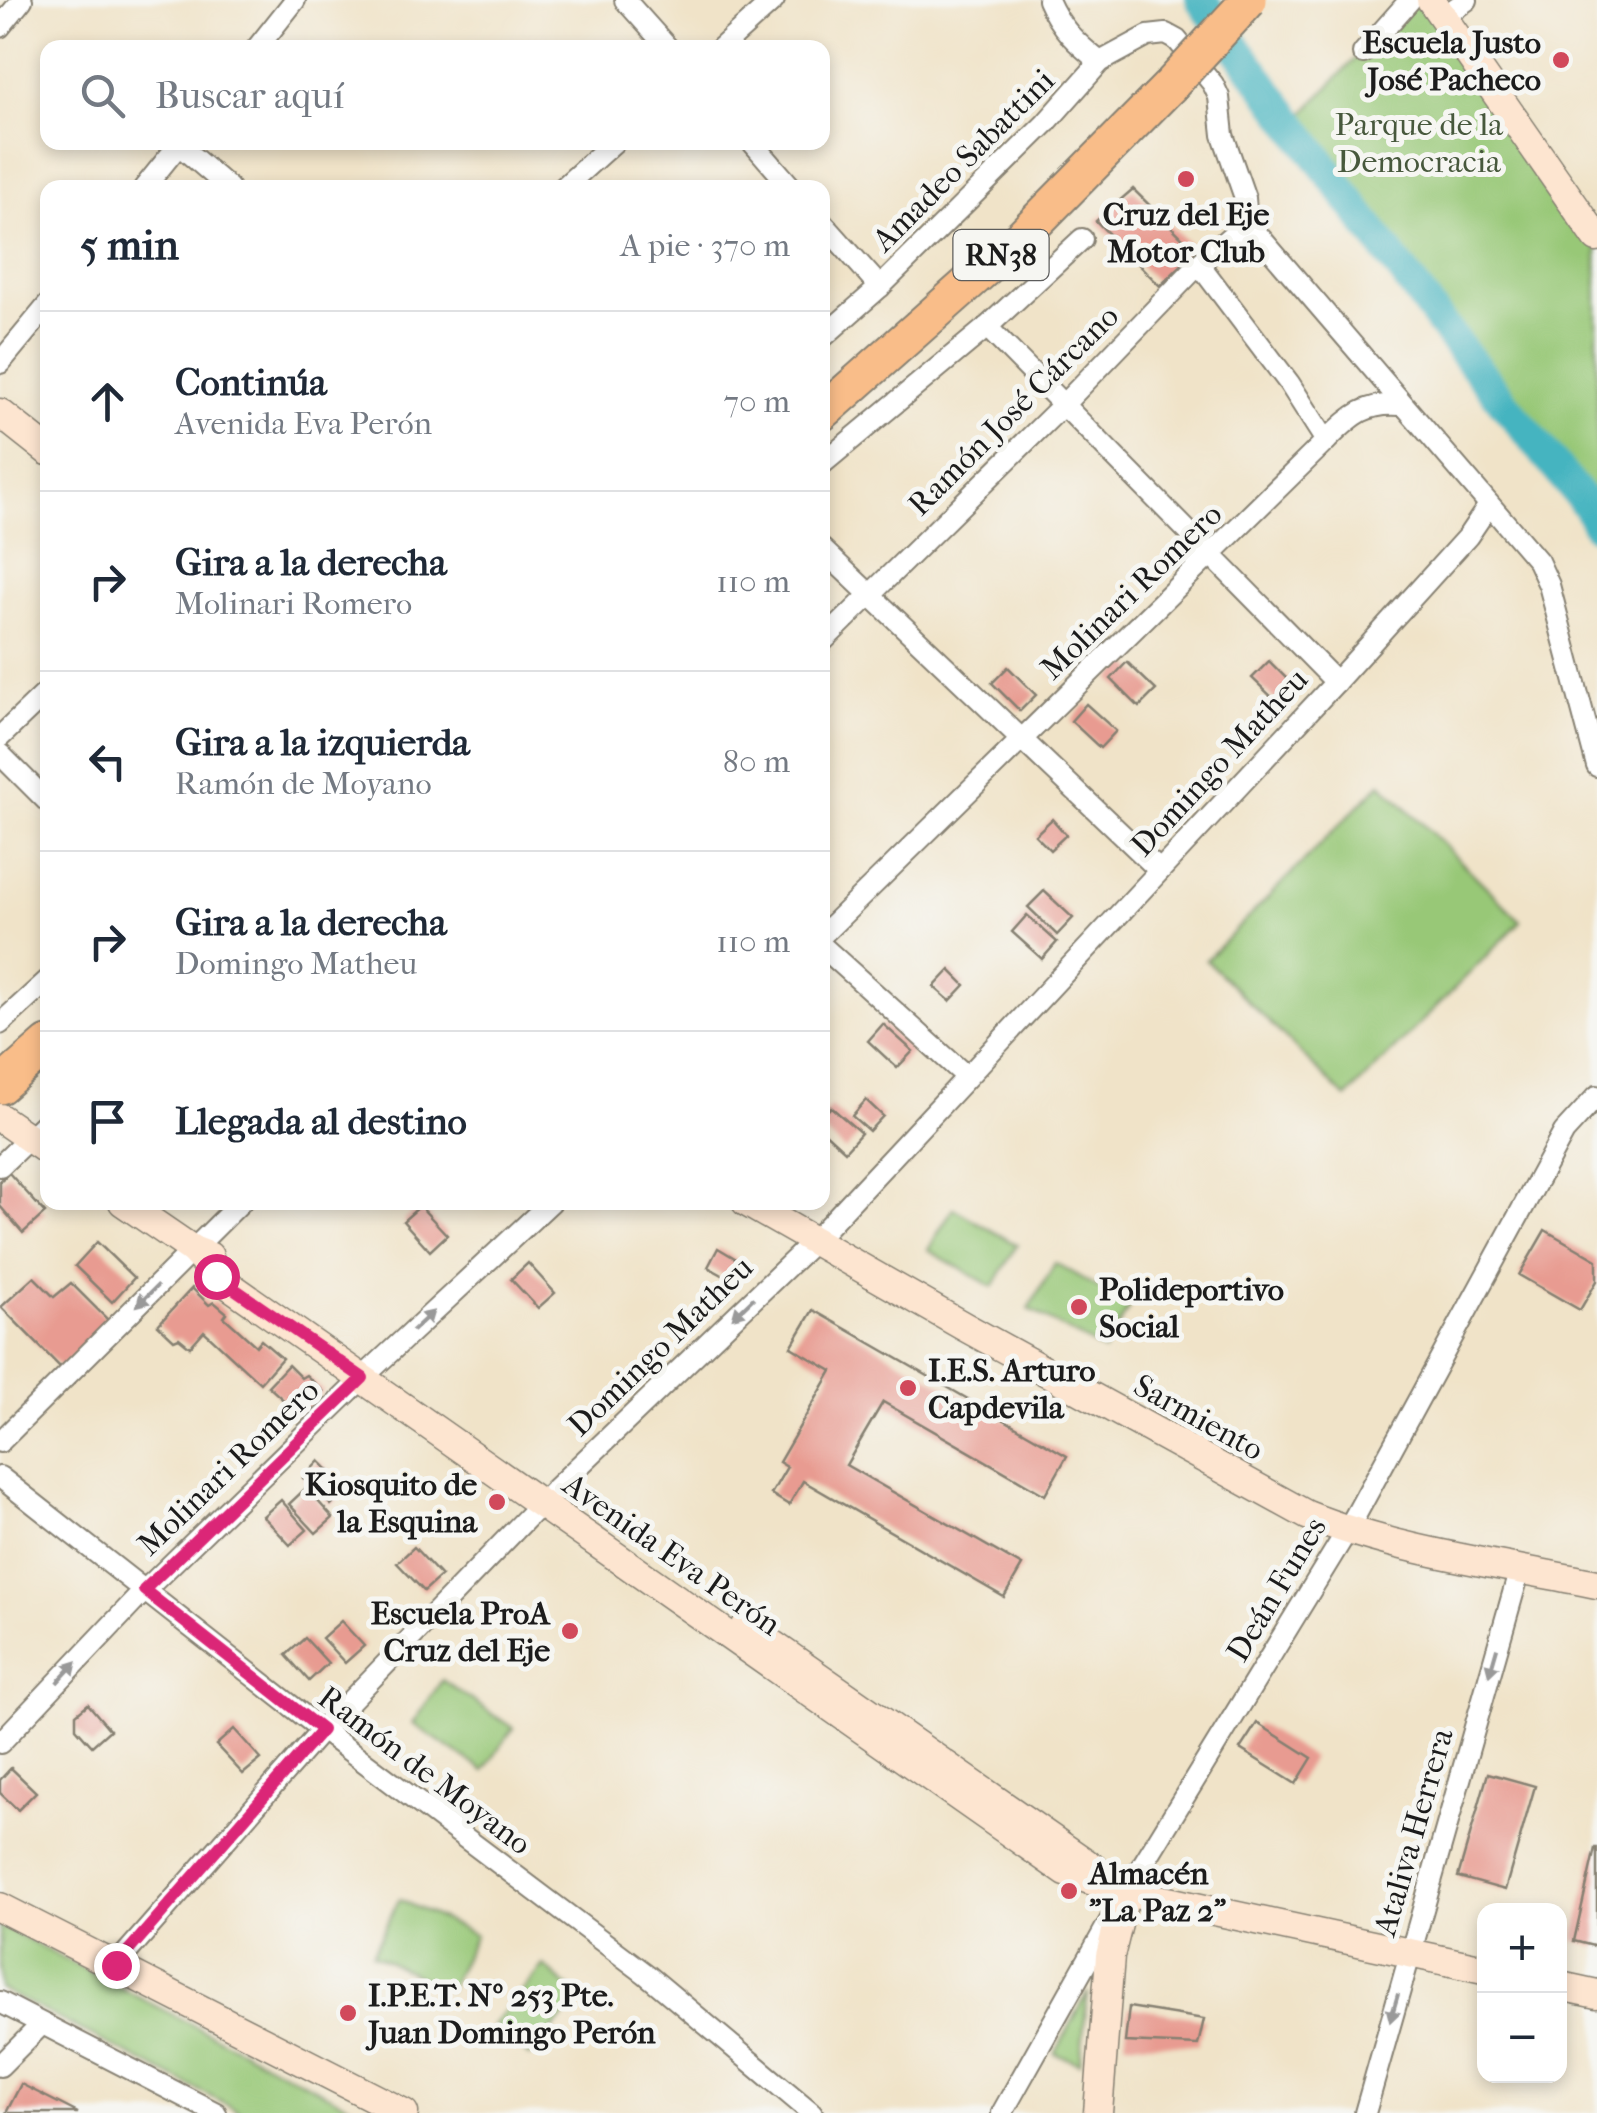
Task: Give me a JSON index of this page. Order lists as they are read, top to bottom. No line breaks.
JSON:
{"streets":{"highway":["RN38"],"main road":["Sarmiento","Avenida Eva Perón"],"street":["Amadeo Sabattini","Ramón José Cárcano","Molinari Romero","Domingo Matheu","Deán Funes","Ramón de Moyano","Ataliva Herrera"]},"crossings":[["Molinari Romero","Avenida Eva Perón"],["Molinari Romero","Ramón de Moyano"],["Domingo Matheu","Sarmiento"],["Domingo Matheu","Avenida Eva Perón"],["Domingo Matheu","Ramón de Moyano"],["Sarmiento","Deán Funes"],["Sarmiento","Ataliva Herrera"],["Avenida Eva Perón","Deán Funes"],["Avenida Eva Perón","Ataliva Herrera"]],"one_way":["Ataliva Herrera"],"parks":["Parque de la Democracia"],"places":["Escuela Justo José Pacheco","Cruz del Eje Motor Club","Polideportivo Social","I.E.S. Arturo Capdevila","Kiosquito de la Esquina","Escuela ProA Cruz del Eje","Almacén \"La Paz 2\"","I.P.E.T. Nº 253 Pte. Juan Domingo Perón"],"page":{"search":"Buscar aquí","heading":["5 min","A pie · 370 m"],"list":[["Continúa","Avenida Eva Perón","70 m"],["Gira a la derecha","Molinari Romero","110 m"],["Gira a la izquierda","Ramón de Moyano","80 m"],["Gira a la derecha","Domingo Matheu","110 m"],"Llegada al destino"],"map_buttons":["+","−"]}}
